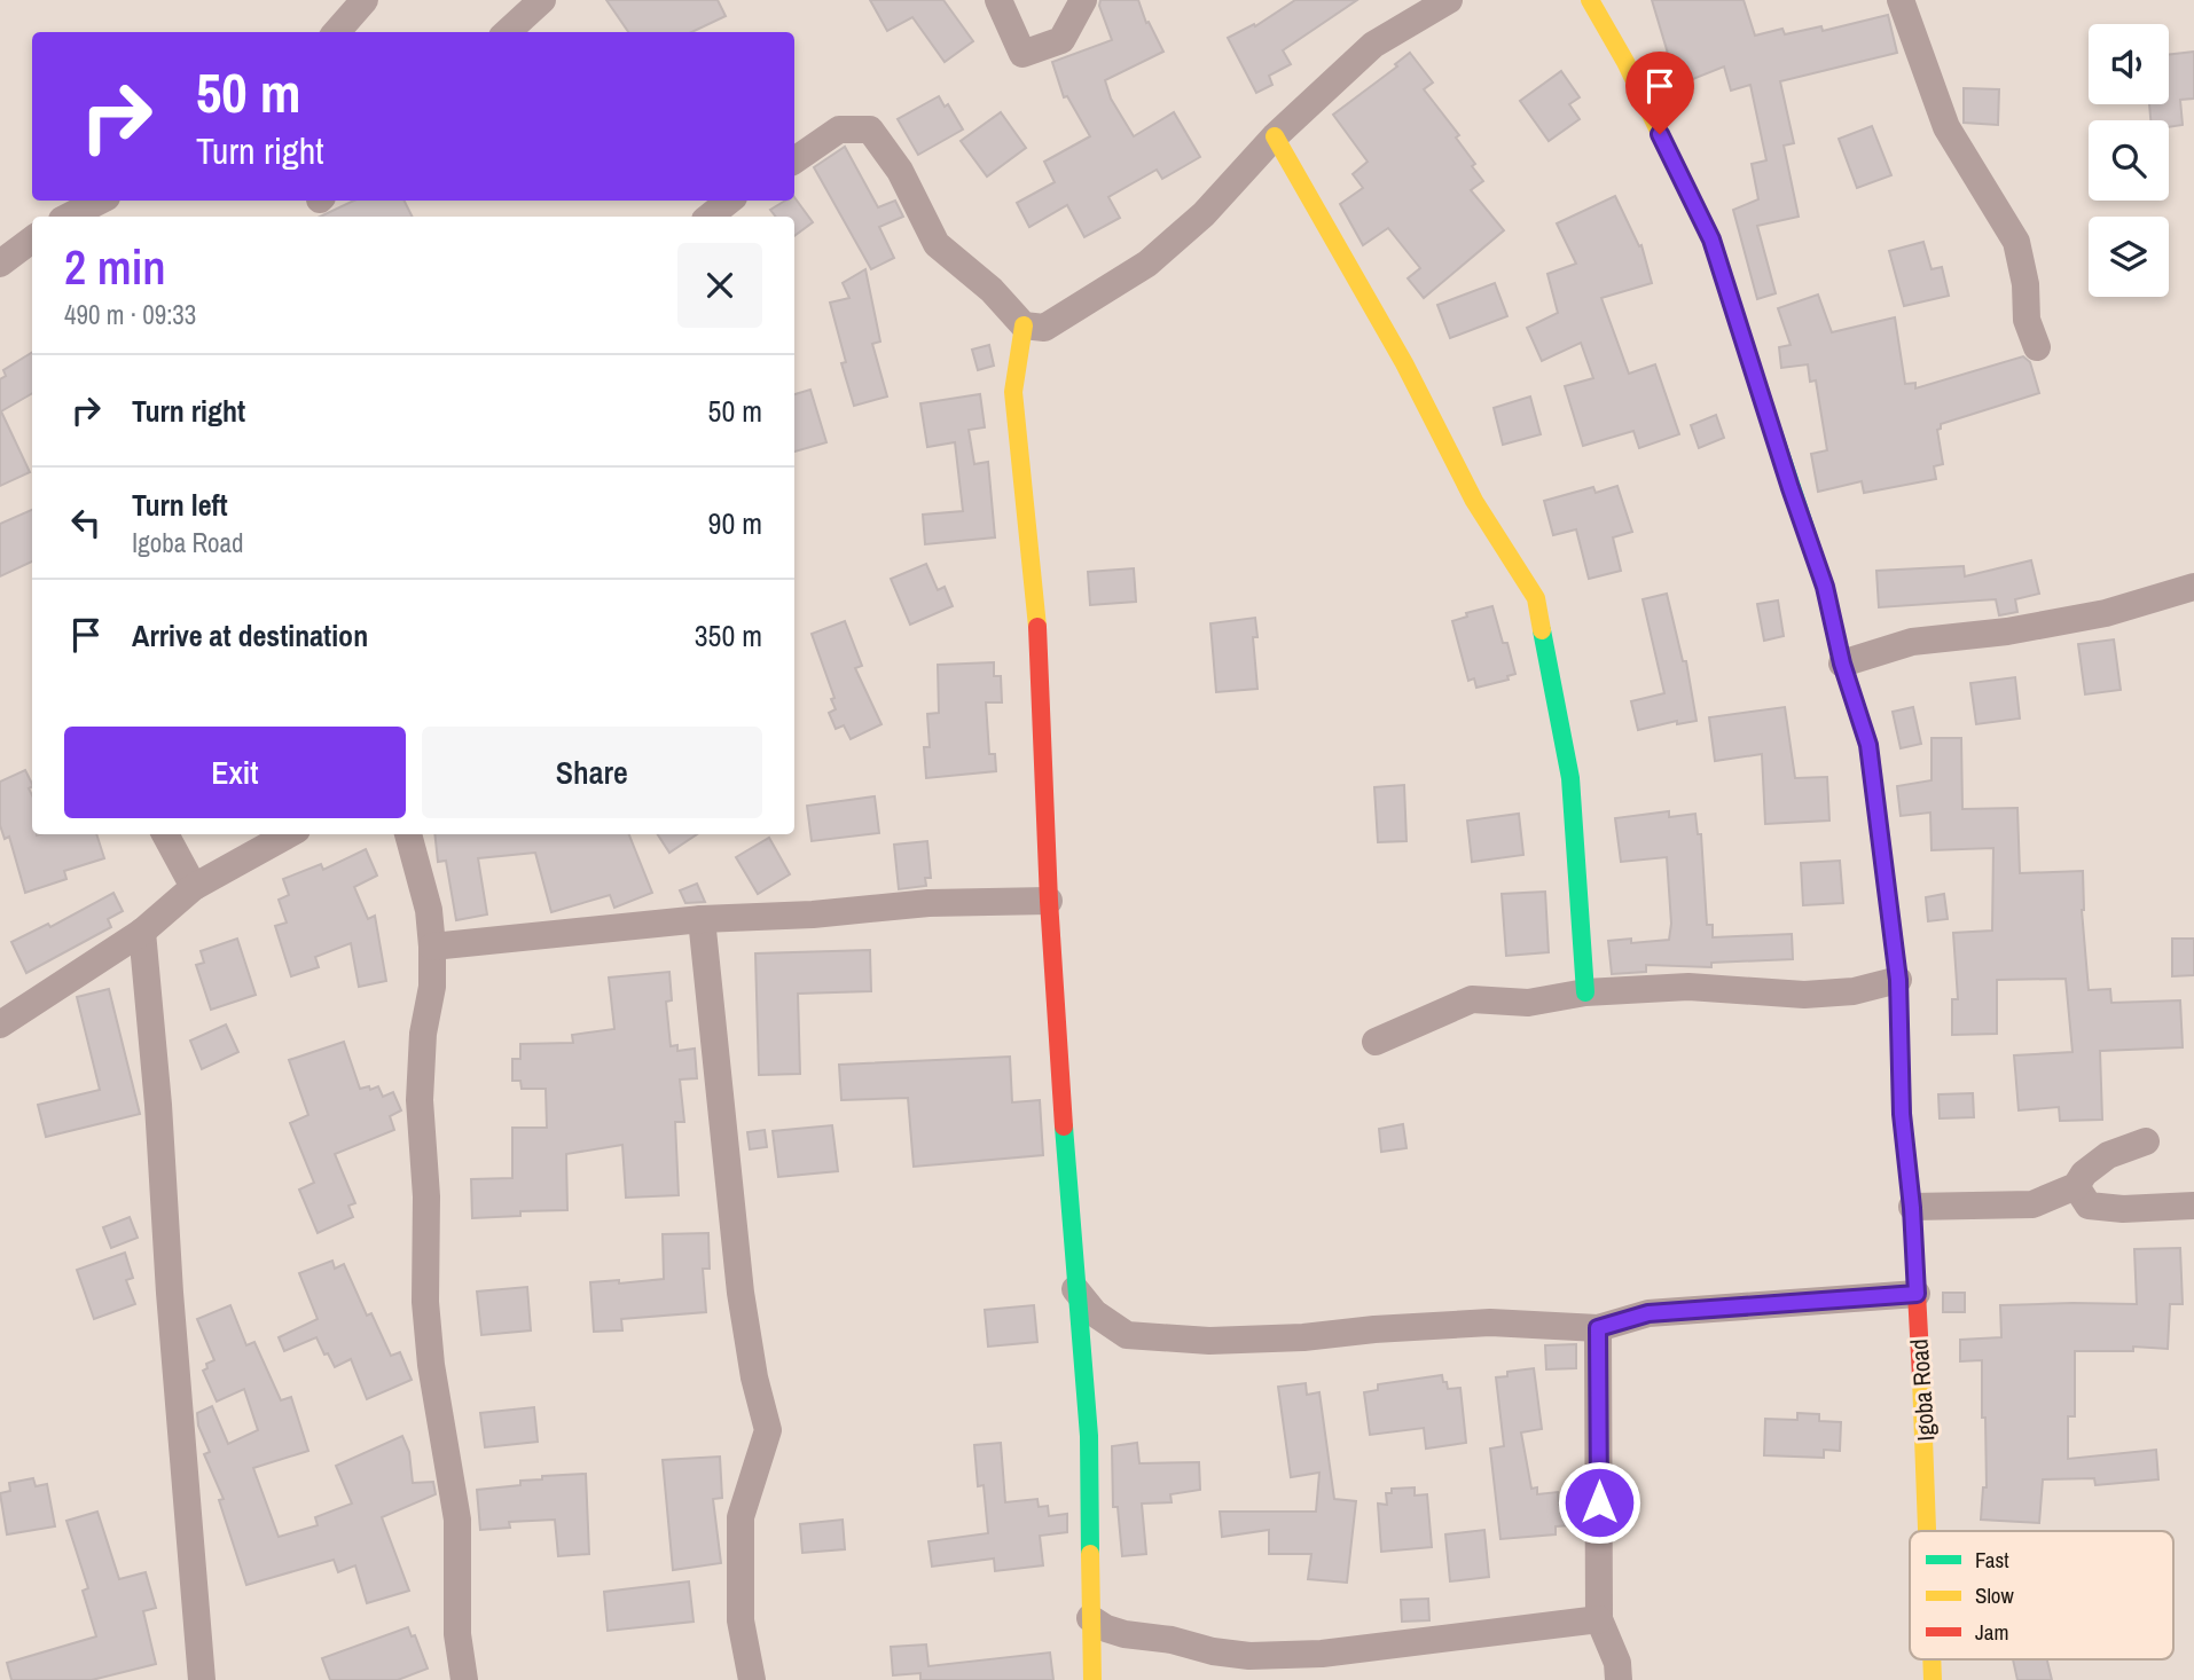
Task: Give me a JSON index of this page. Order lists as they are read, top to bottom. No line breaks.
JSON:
{"streets":{"street":["Igoba Road"]},"legend":["Fast","Slow","Jam"],"page":{"turn":["50 m","Turn right"],"heading":["2 min","490 m · 09:33"],"list":[{"name":"Turn right","value":"50 m"},{"name":"Turn left","note":"Igoba Road","value":"90 m"},{"name":"Arrive at destination","value":"350 m"}],"buttons":["Exit","Share"]}}
